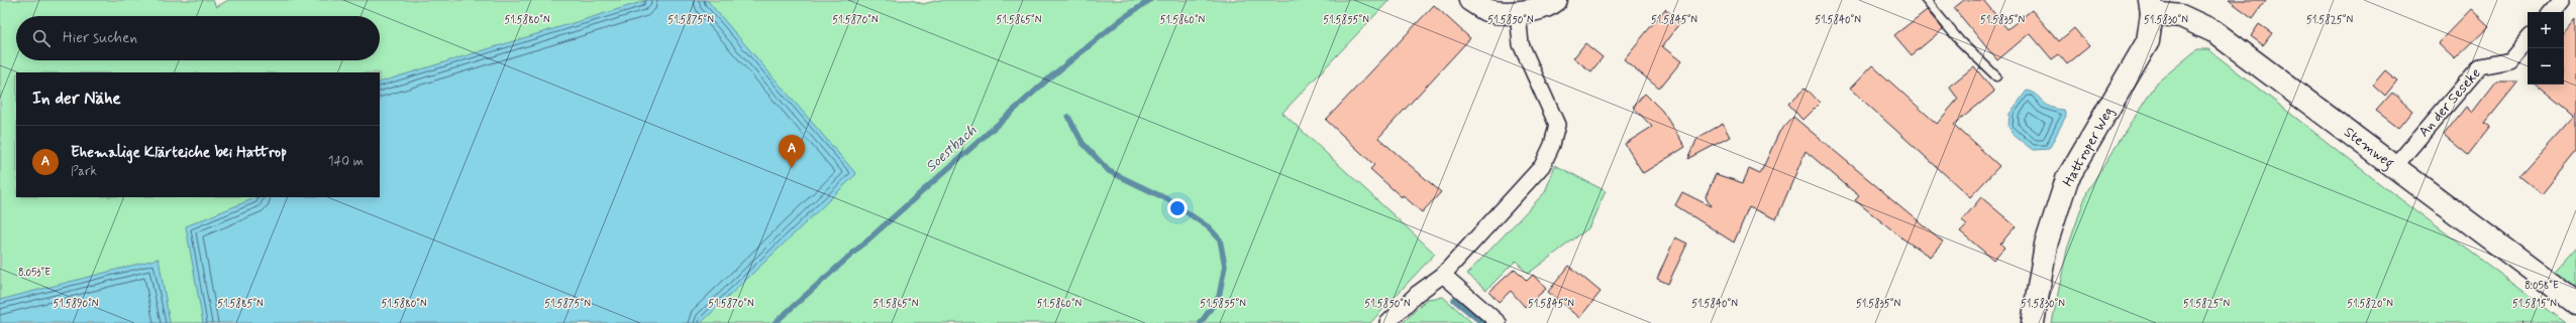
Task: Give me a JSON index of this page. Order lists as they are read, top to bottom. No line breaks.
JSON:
{"streets":{"street":["An der Seseke","Hattroper Weg","Stemweg"]},"crossings":[["An der Seseke","Stemweg"],["Hattroper Weg","Stemweg"]],"water":["Soestbach"],"page":{"map_buttons":["+","−"],"search":"Hier suchen","heading":"In der Nähe","list":[{"mark":"A","name":"Ehemalige Klärteiche bei Hattrop","note":"Park","value":"140 m"}],"pins":"A"},"coordinates":["51.5860°N","51.5845°N","51.5840°N","51.5835°N","51.5825°N","51.5880°N","51.5875°N","51.5870°N","51.5865°N","51.5855°N","51.5850°N","51.5830°N","8.053°E","8.058°E","51.5890°N","51.5885°N","51.5820°N","51.5815°N"]}
